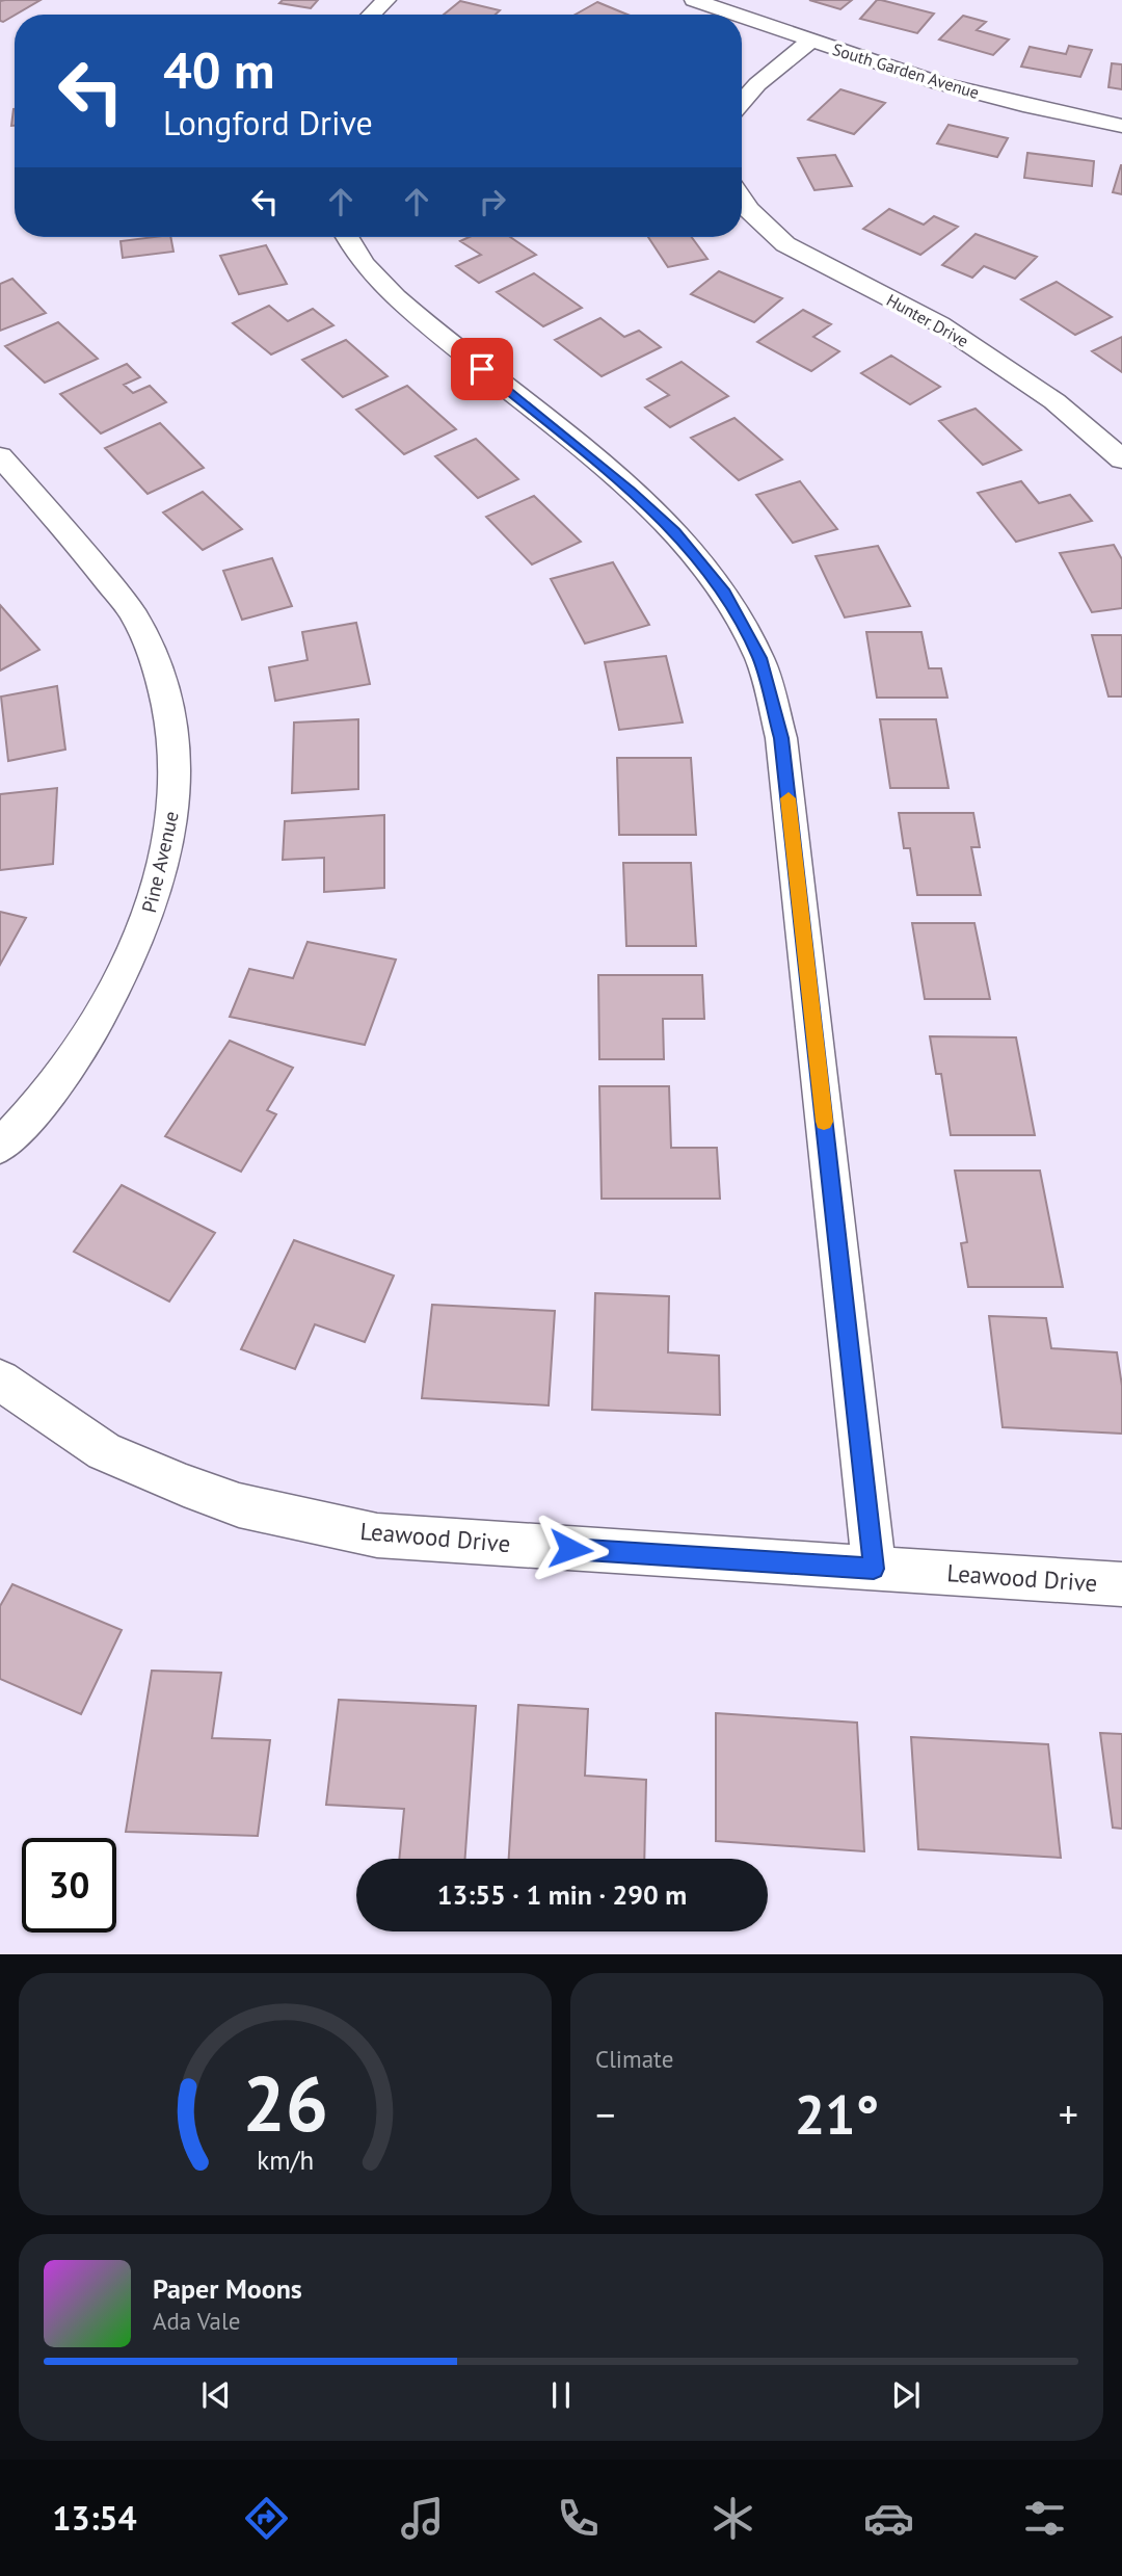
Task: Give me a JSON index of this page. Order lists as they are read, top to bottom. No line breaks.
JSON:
{"streets":{"street":["South Garden Avenue","Hunter Drive","Pine Avenue","Leawood Drive"]},"page":{"turn":["40 m","Longford Drive"],"limit":"30","trip":"13:55 · 1 min · 290 m","tile":"Climate","heat":["−","21°","+"],"song":["Paper Moons","Ada Vale"],"tabs":"13:54","gauge":["26","km/h"]}}
